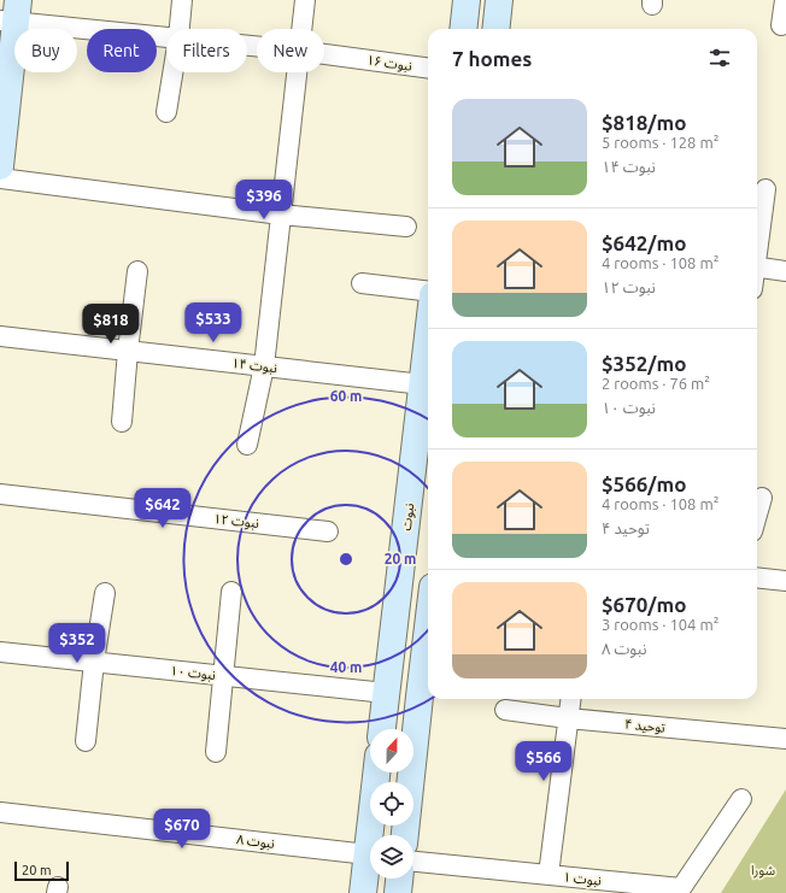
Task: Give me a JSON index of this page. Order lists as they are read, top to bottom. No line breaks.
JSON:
{"streets":{"main road":["نبوت"],"street":["نبوت ۱۶","نبوت ۱۴","نبوت ۱۲","نبوت ۱۰","توحید ۴","نبوت ۸","نبوت ۱"]},"crossings":[["نبوت ۱۴","نبوت"],["نبوت","نبوت ۱۰"]],"parks":["شورا"],"scale_bar":"20 m","north":"top","page":{"chip":["Buy","Rent","Filters","New"],"heading":"7 homes","list":[{"name":"$818/mo","note":"5 rooms · 128 m² · نبوت ۱۴"},{"name":"$642/mo","note":"4 rooms · 108 m² · نبوت ۱۲"},{"name":"$352/mo","note":"2 rooms · 76 m² · نبوت ۱۰"},{"name":"$566/mo","note":"4 rooms · 108 m² · توحید ۴"},{"name":"$670/mo","note":"3 rooms · 104 m² · نبوت ۸"}],"price":["$396","$533","$818","$642","$352","$566","$670"],"scale":"20 m"},"rings":["60 m","20 m","40 m"]}
